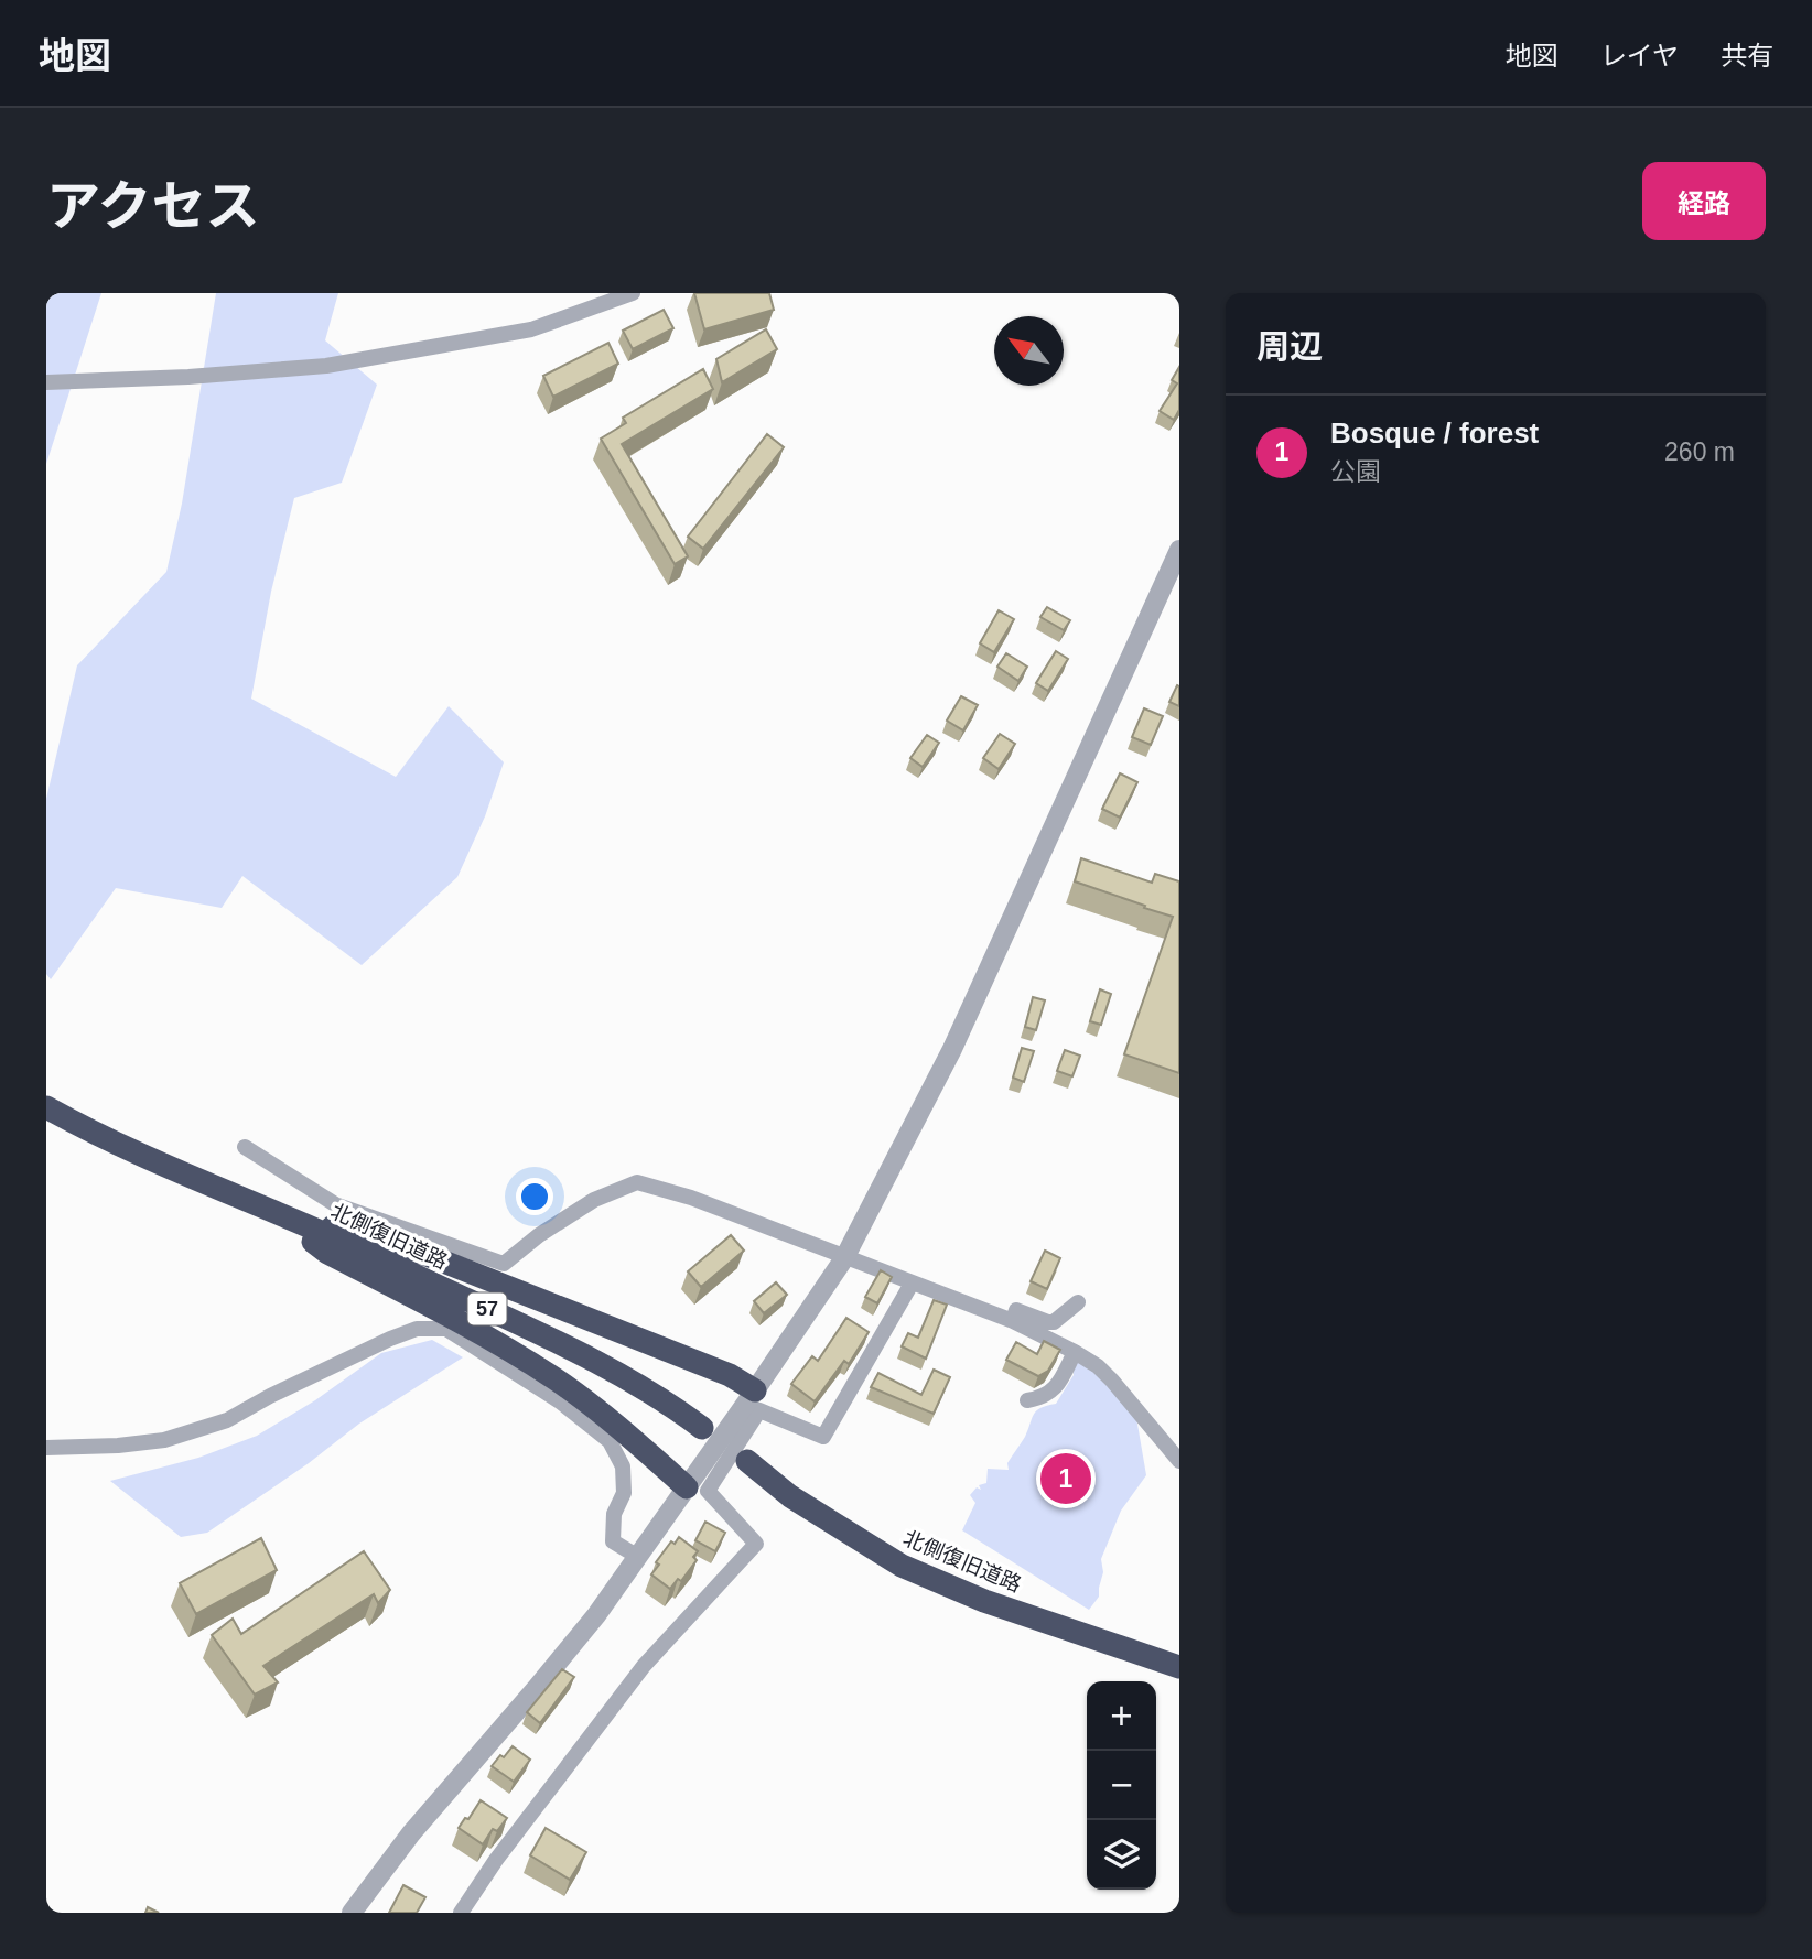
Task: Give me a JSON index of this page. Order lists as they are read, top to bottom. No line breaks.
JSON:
{"streets":{"highway":["北側復旧道路","57"]},"north":"top left","page":{"header":"地図","nav":["地図","レイヤ","共有"],"title":"アクセス","buttons":"経路","heading":"周辺","list":[{"mark":"1","name":"Bosque / forest","note":"公園","value":"260 m"}],"pins":"1","map_buttons":["+","−"]}}
